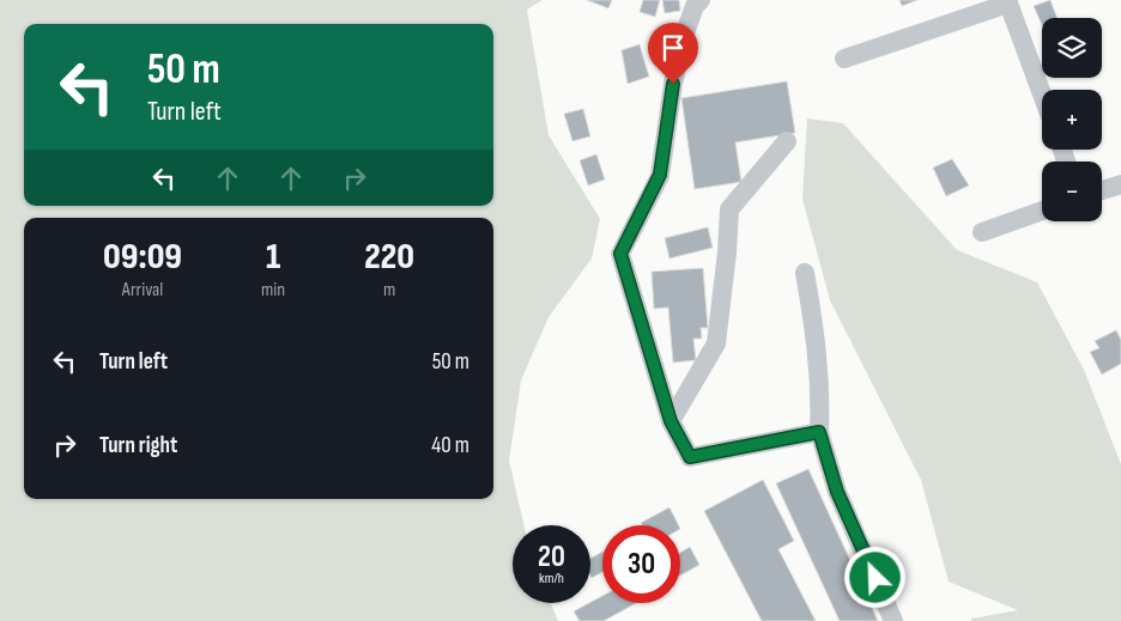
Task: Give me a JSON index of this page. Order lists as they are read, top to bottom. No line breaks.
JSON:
{"page":{"map_buttons":["+","−"],"turn":["50 m","Turn left"],"eta":["09:09","Arrival","1","min","220","m"],"list":[{"name":"Turn left","value":"50 m"},{"name":"Turn right","value":"40 m"}],"speed":"20 km/h","limit":"30"}}
